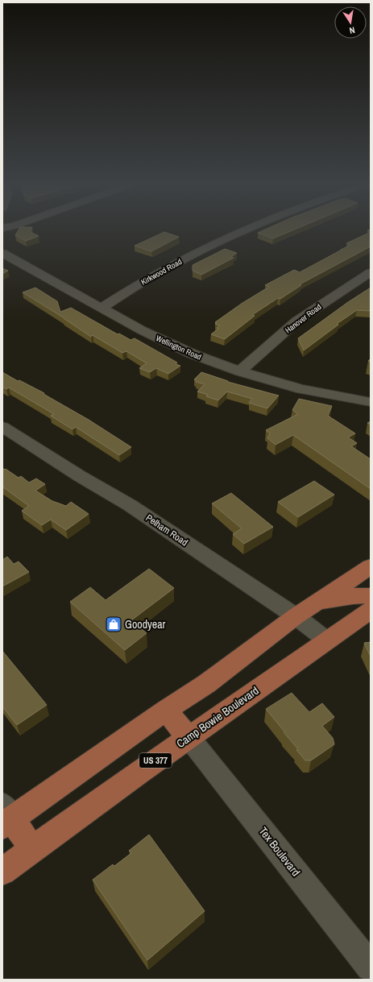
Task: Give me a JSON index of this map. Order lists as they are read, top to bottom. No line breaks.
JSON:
{"streets":{"main road":["Camp Bowie Boulevard","US 377"],"street":["Kirkwood Road","Hanover Road","Wellington Road","Pelham Road","Tex Boulevard"]},"crossings":[["Kirkwood Road","Wellington Road"],["Hanover Road","Wellington Road"],["Pelham Road","Camp Bowie Boulevard"],["Camp Bowie Boulevard","Tex Boulevard"]],"places":{"shop":["Goodyear"]},"north":"bottom"}
